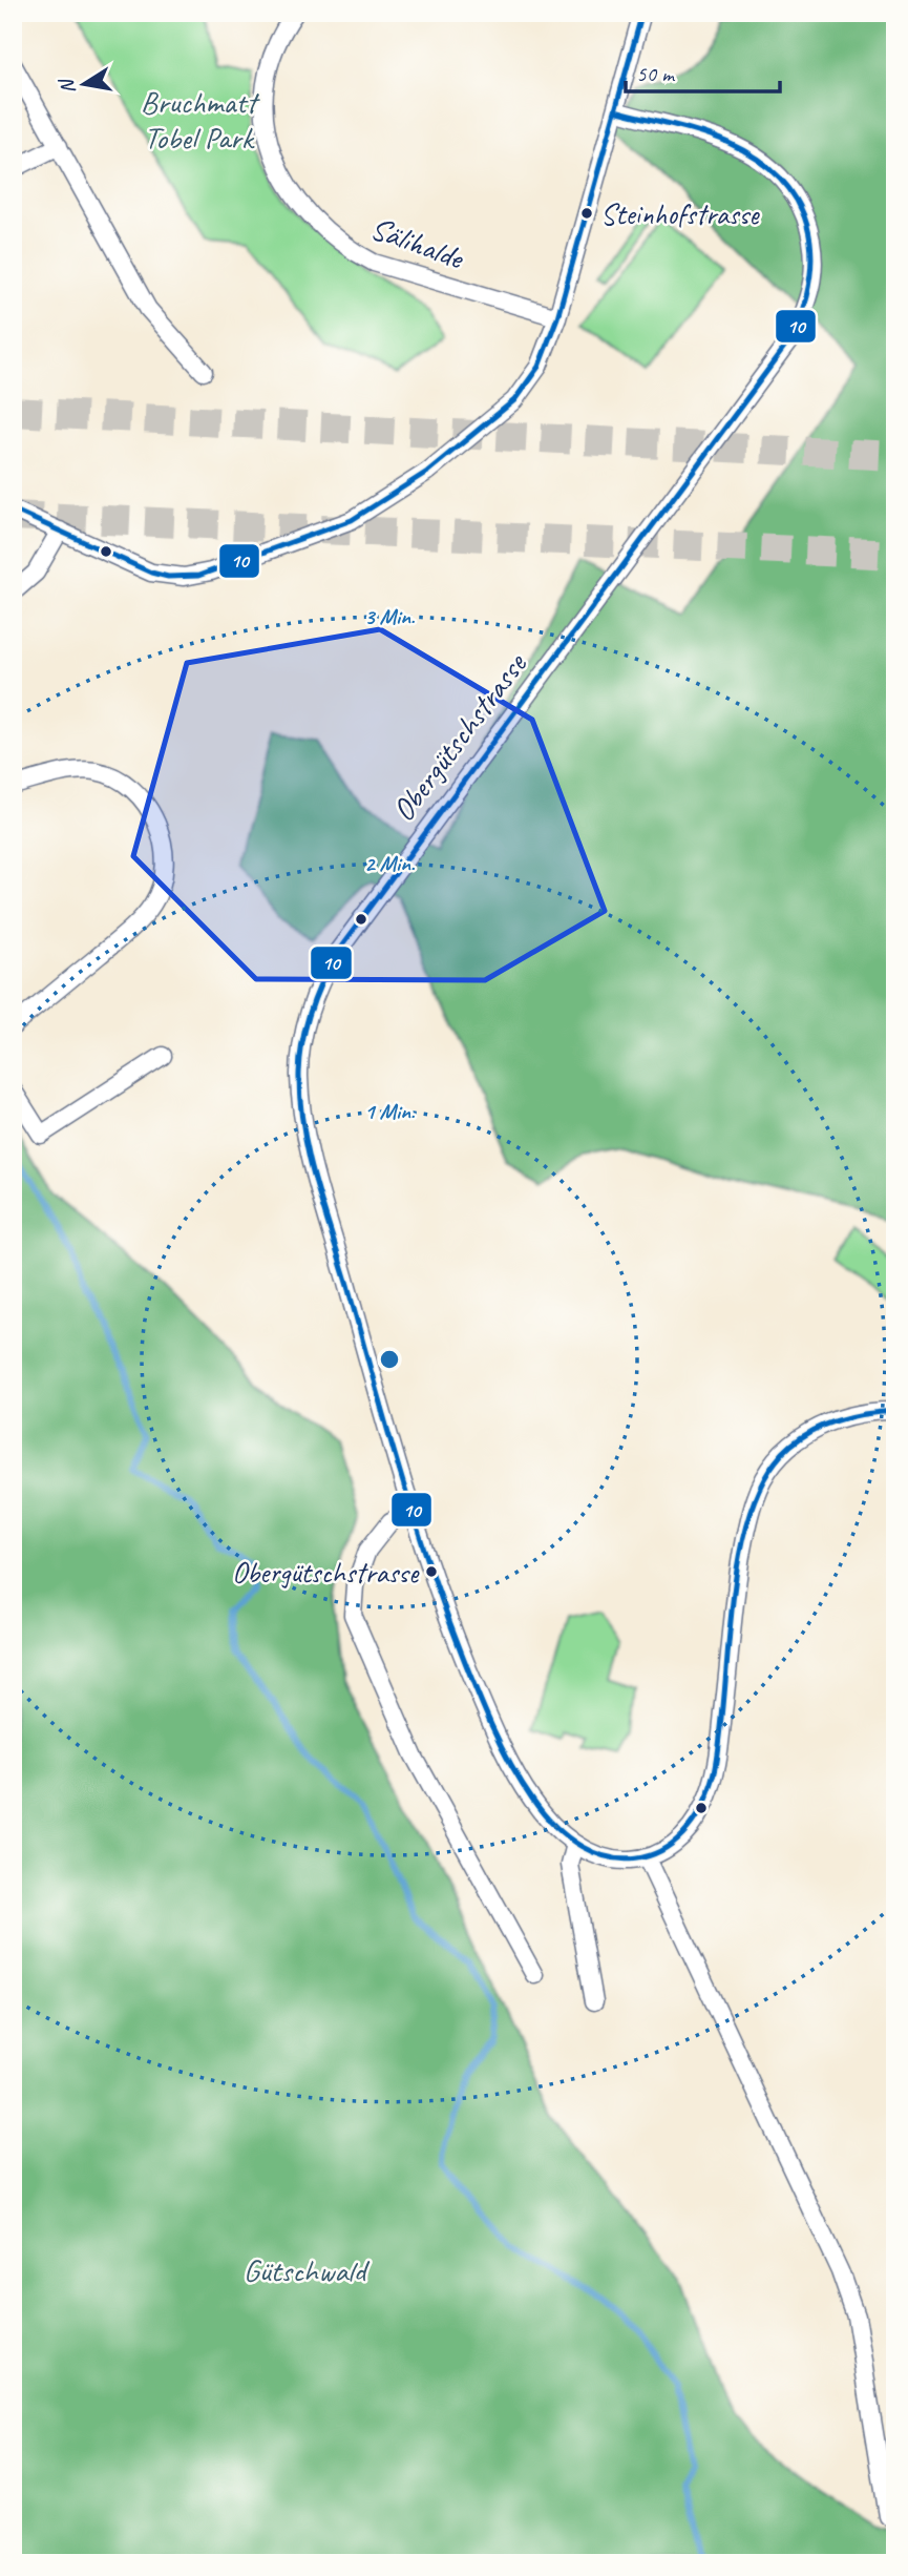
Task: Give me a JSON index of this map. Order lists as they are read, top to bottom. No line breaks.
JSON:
{"streets":{"street":["Sälihalde","Obergütschstrasse"]},"parks":["Bruchmatt Tobel Park","Gütschwald"],"places":["Steinhofstrasse","Obergütschstrasse"],"lines":["transit line 10"],"scale_bar":"50 m","north":"left","rings":["3 Min.","2 Min.","1 Min."]}
